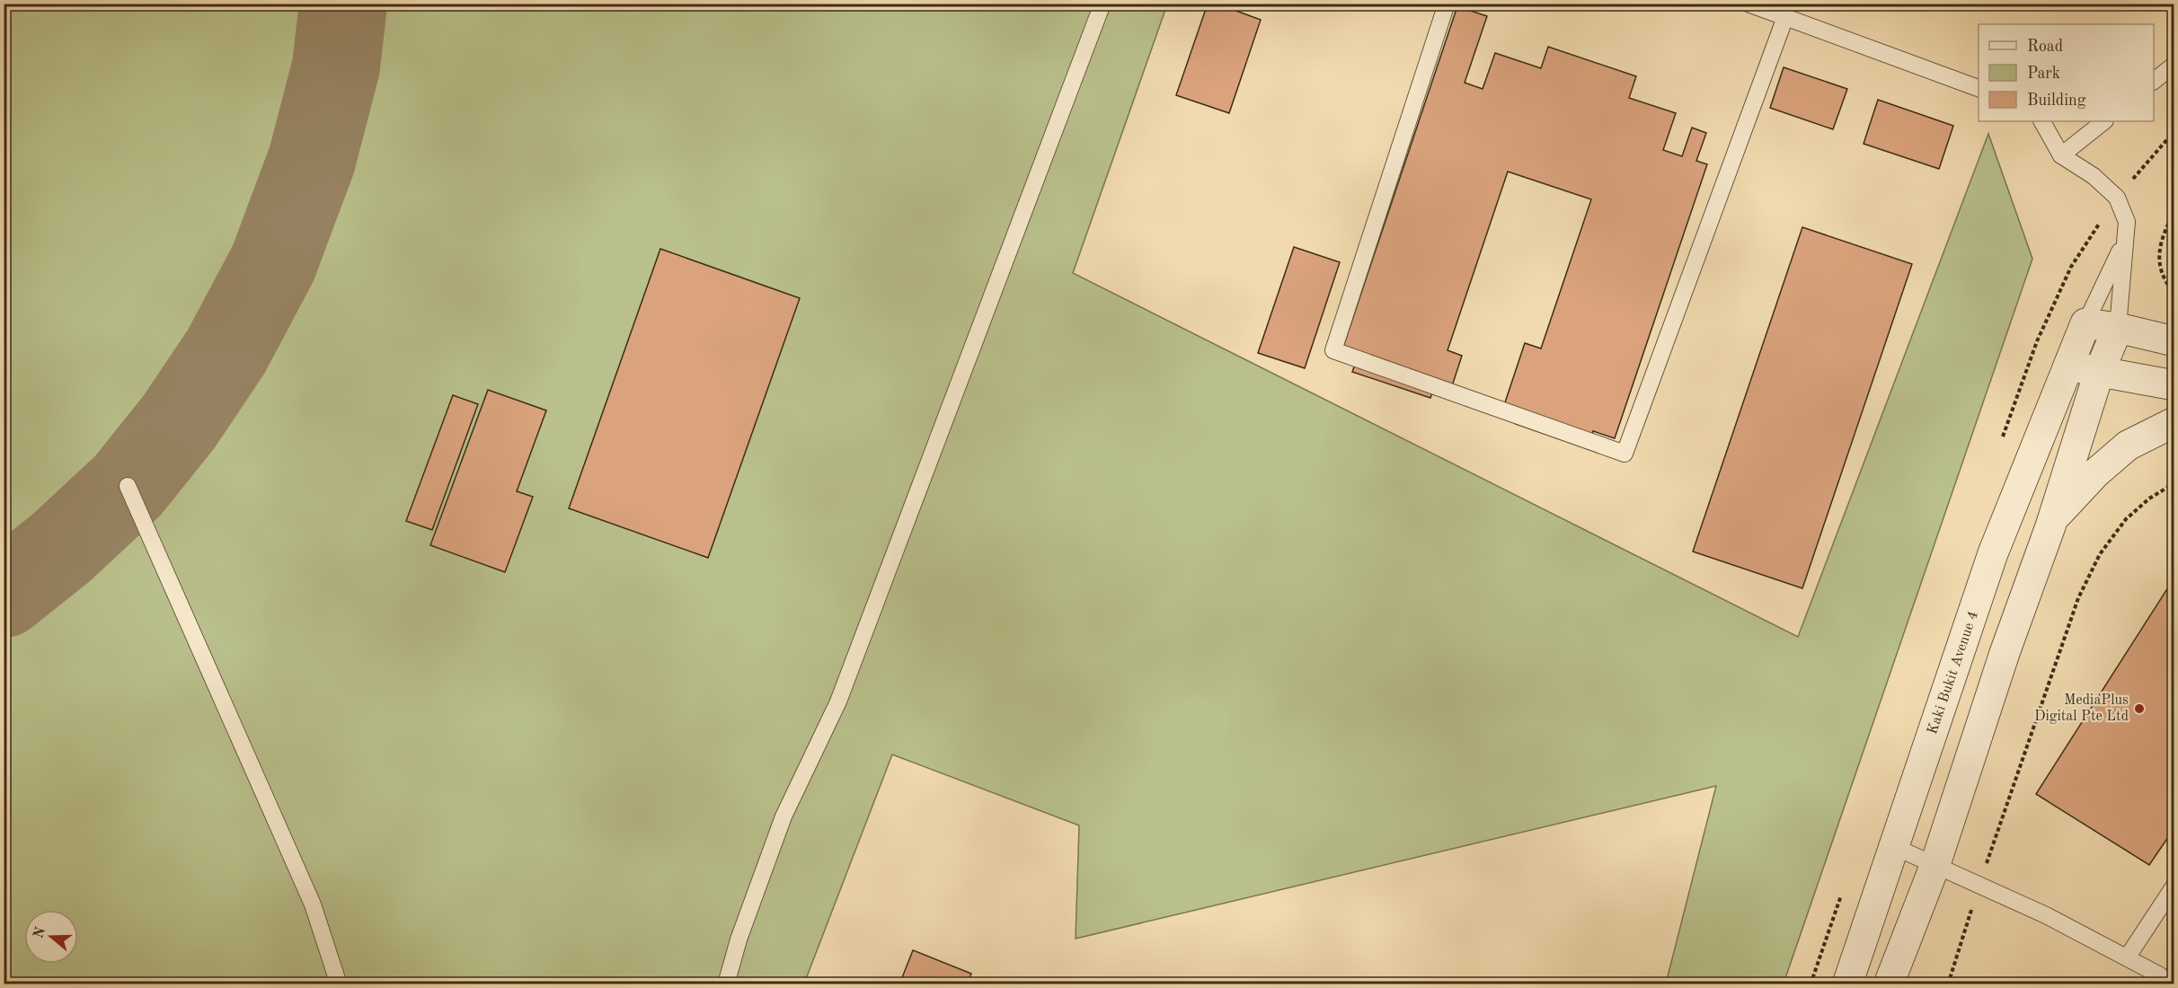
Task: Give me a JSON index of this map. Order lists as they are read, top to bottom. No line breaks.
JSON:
{"streets":{"street":["Kaki Bukit Avenue 4"]},"places":["MediaPlus Digital Pte Ltd"],"legend":["Road","Park","Building"],"north":"left"}
